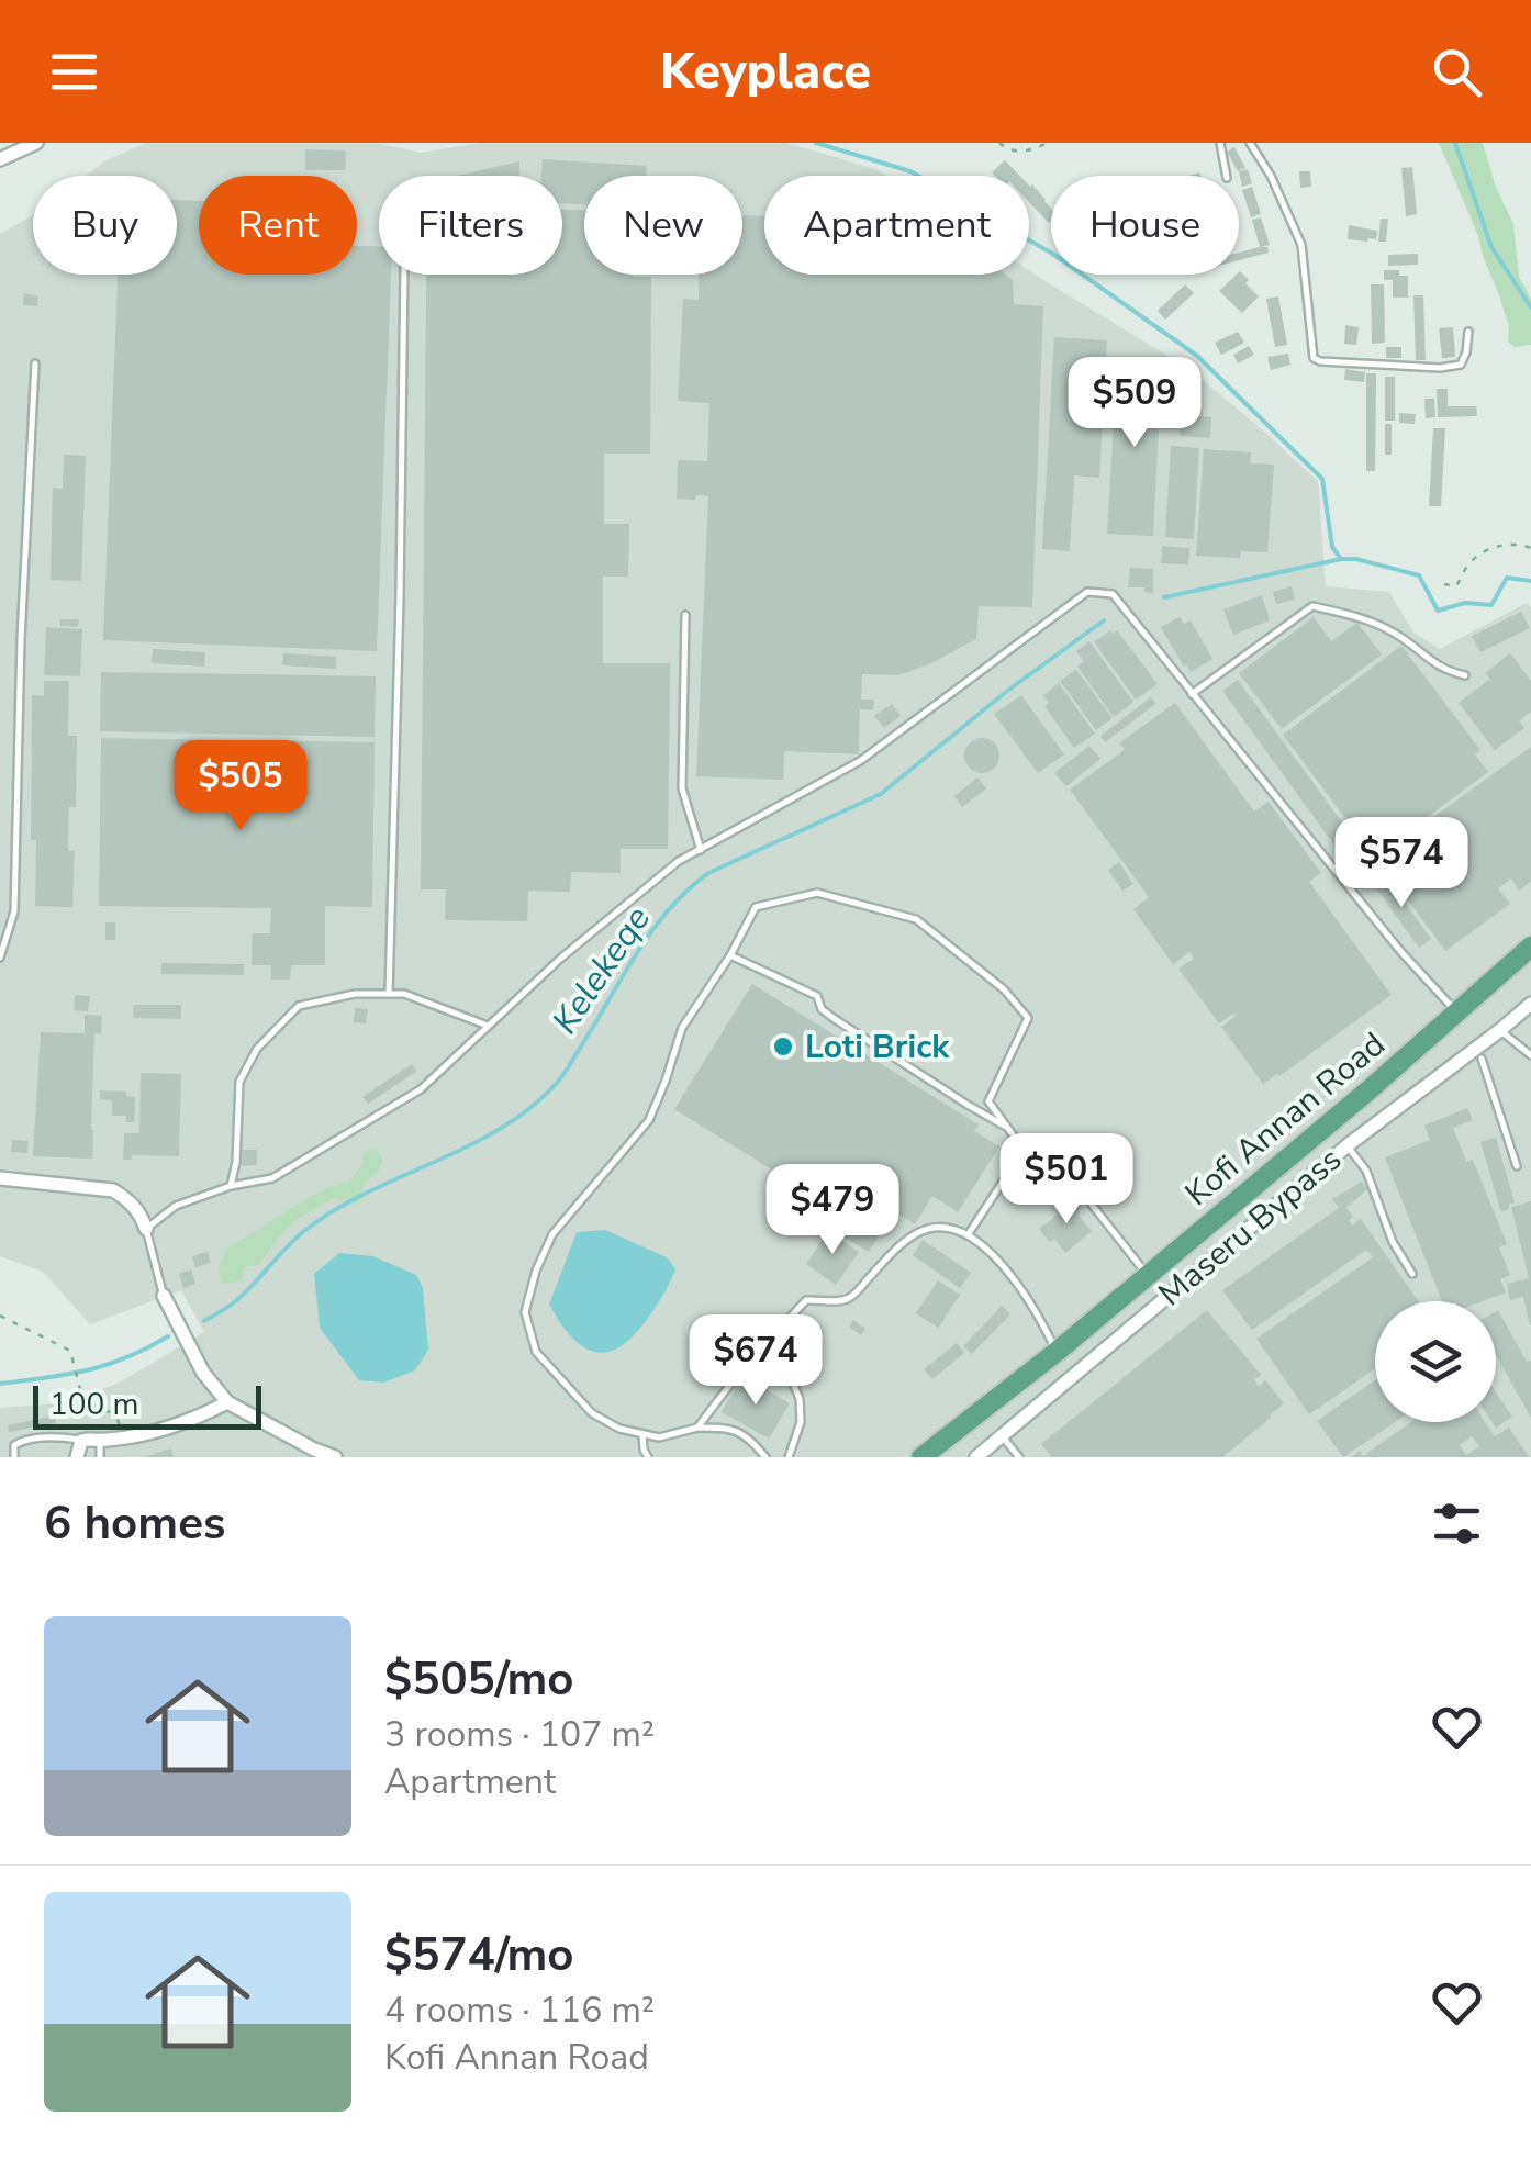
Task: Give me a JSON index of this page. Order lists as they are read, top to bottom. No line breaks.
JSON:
{"streets":{"main road":["Kofi Annan Road"],"street":["Maseru Bypass"]},"water":["Kelekeqe"],"places":["Loti Brick"],"scale_bar":"100 m","page":{"header":"Keyplace","chip":["Buy","Rent","Filters","New","Apartment","House"],"price":["$509","$505","$574","$501","$479","$674"],"scale":"100 m","heading":"6 homes","list":[{"name":"$505/mo","note":"3 rooms · 107 m² · Apartment"},{"name":"$574/mo","note":"4 rooms · 116 m² · Kofi Annan Road"}]}}
